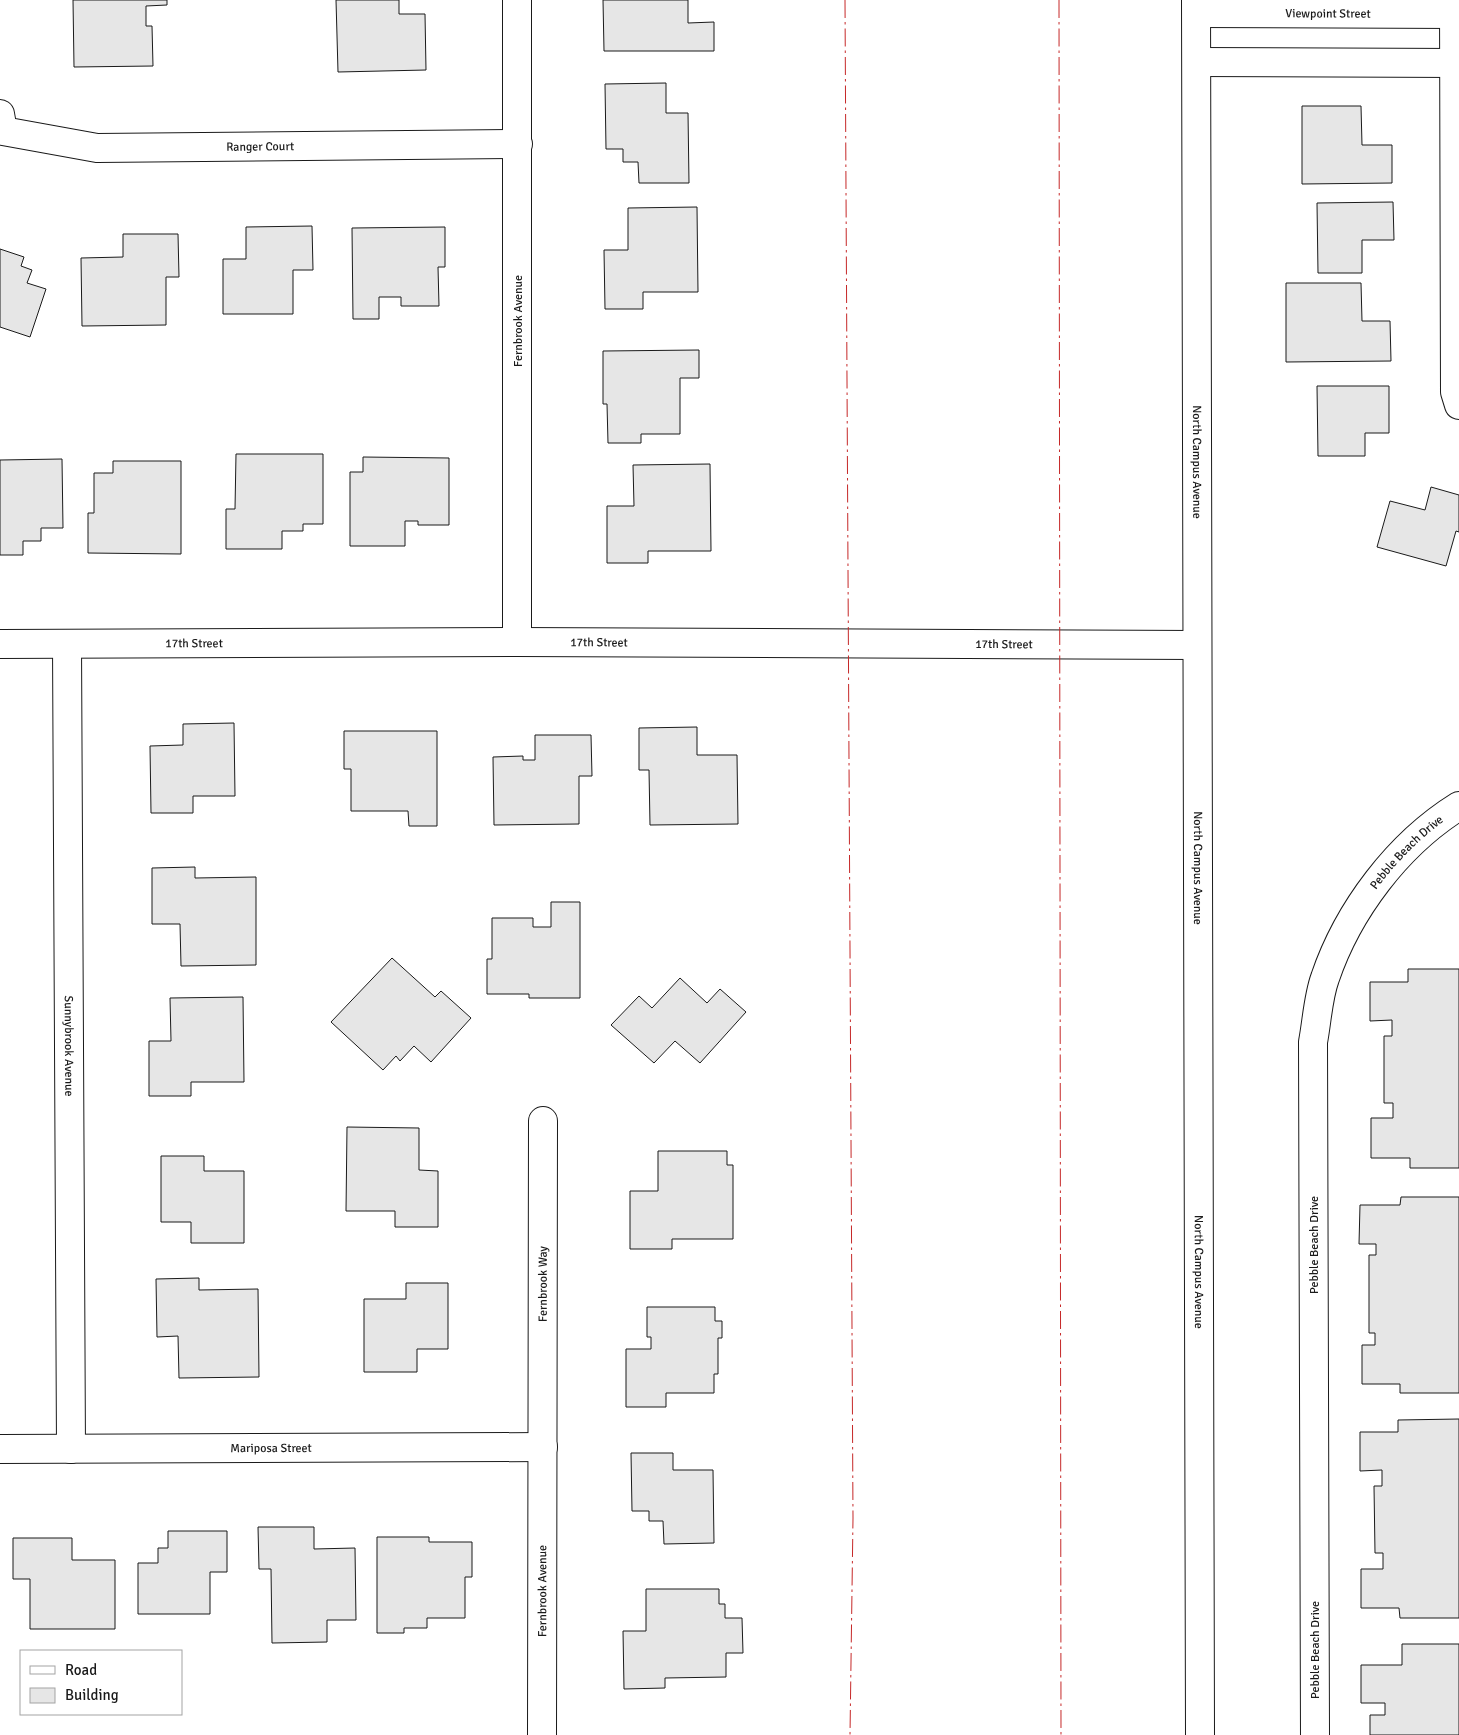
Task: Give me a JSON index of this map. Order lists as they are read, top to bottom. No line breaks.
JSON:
{"streets":{"street":["Viewpoint Street","Ranger Court","Fernbrook Avenue","North Campus Avenue","17th Street","Pebble Beach Drive","Sunnybrook Avenue","Fernbrook Way","Mariposa Street"]},"crossings":[["Viewpoint Street","North Campus Avenue"],["Ranger Court","Fernbrook Avenue"],["Fernbrook Avenue","17th Street"],["Fernbrook Avenue","Fernbrook Way"],["Fernbrook Avenue","Mariposa Street"],["North Campus Avenue","17th Street"],["17th Street","Sunnybrook Avenue"],["Sunnybrook Avenue","Mariposa Street"],["Fernbrook Way","Mariposa Street"]],"legend":["Road","Building"]}
